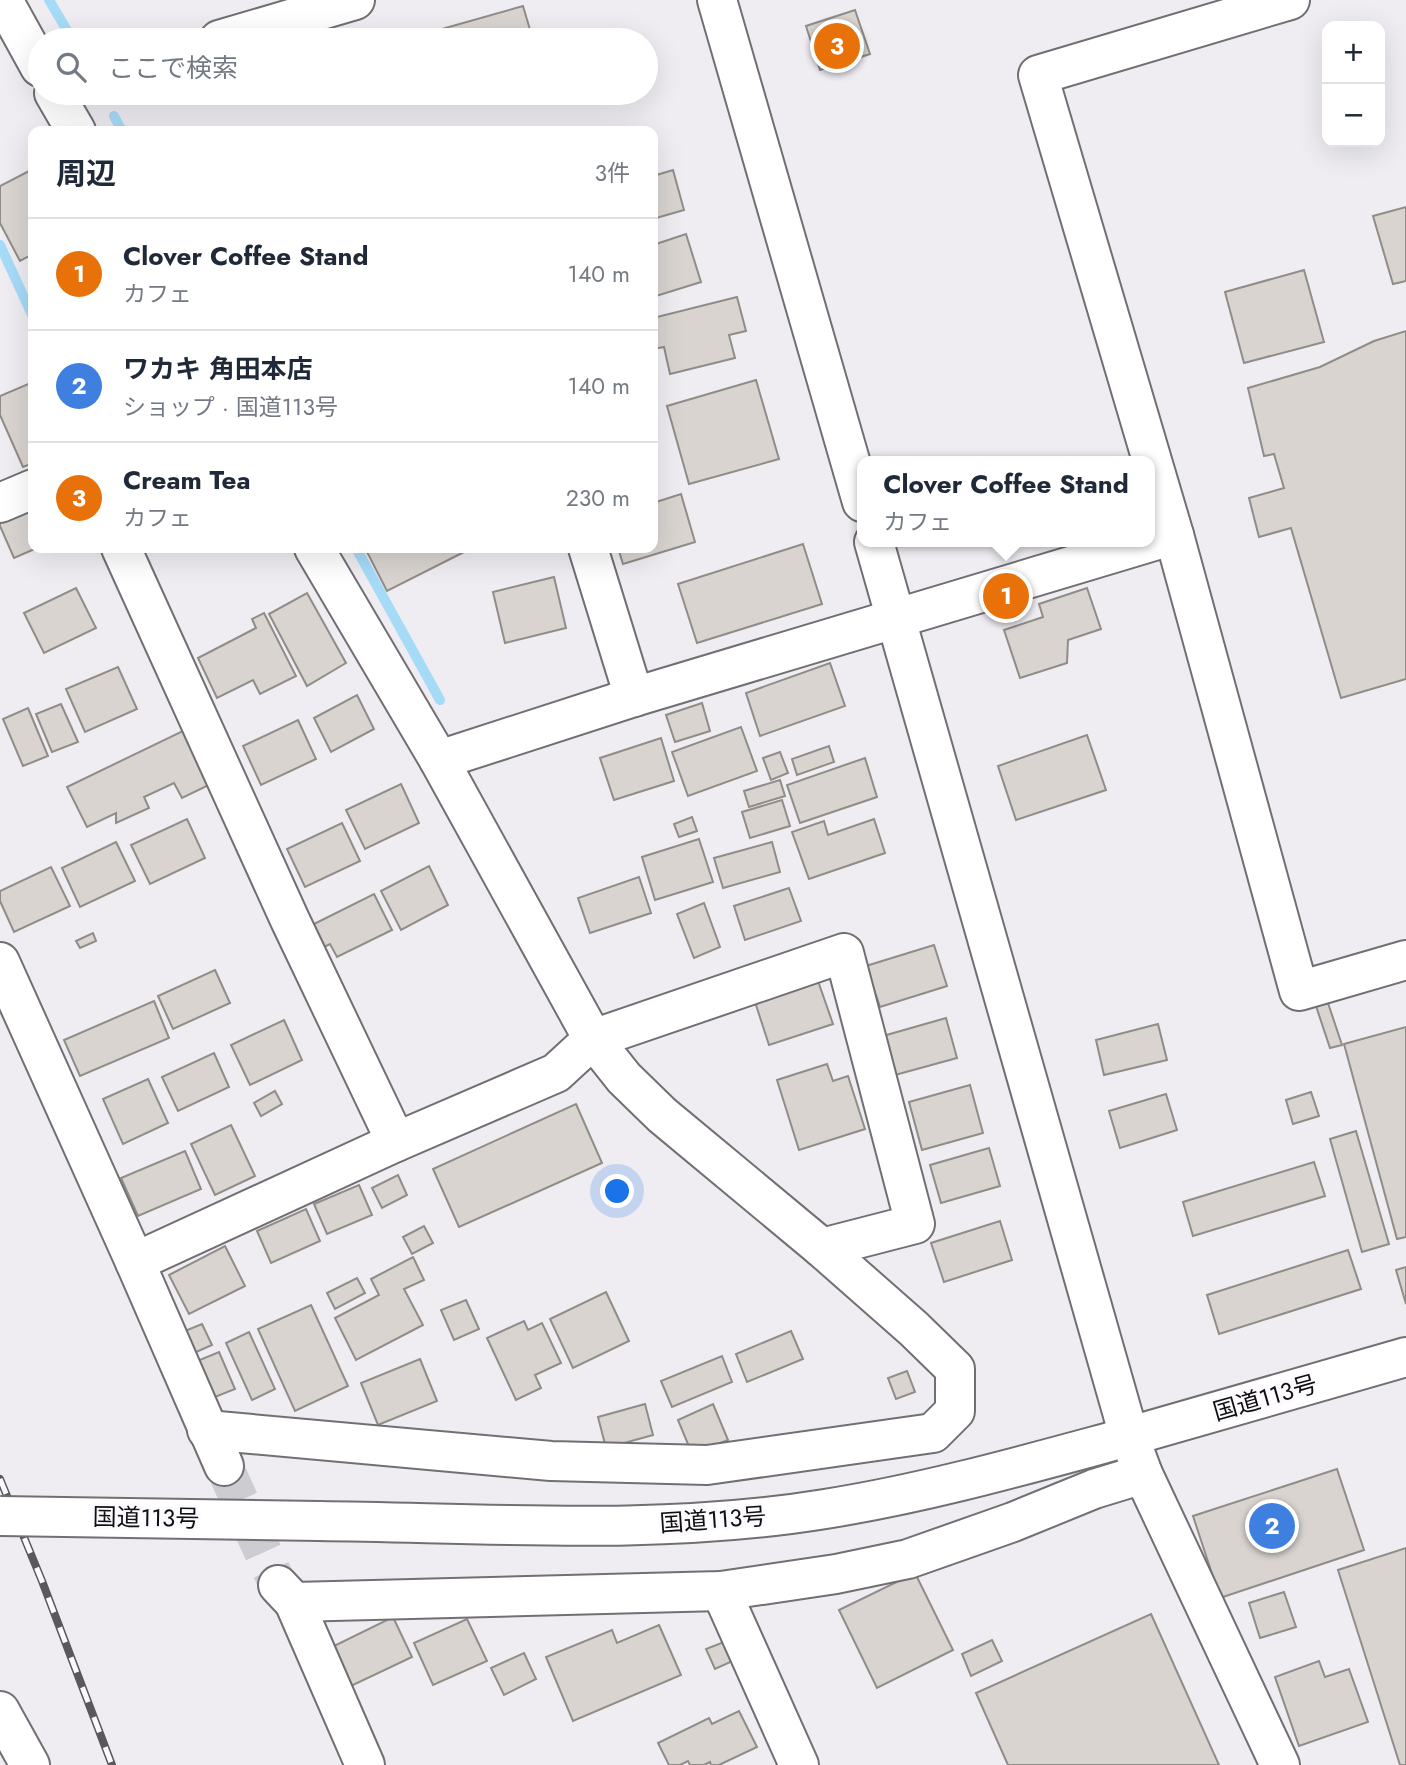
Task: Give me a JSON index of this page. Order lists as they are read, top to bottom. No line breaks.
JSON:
{"streets":{"main road":["国道113号"]},"page":{"pins":["3","1","2"],"map_buttons":["+","−"],"search":"ここで検索","heading":["周辺","3件"],"list":[{"mark":"1","name":"Clover Coffee Stand","note":"カフェ","value":"140 m"},{"mark":"2","name":"ワカキ 角田本店","note":"ショップ · 国道113号","value":"140 m"},{"mark":"3","name":"Cream Tea","note":"カフェ","value":"230 m"}],"popup":["Clover Coffee Stand","カフェ"]}}
